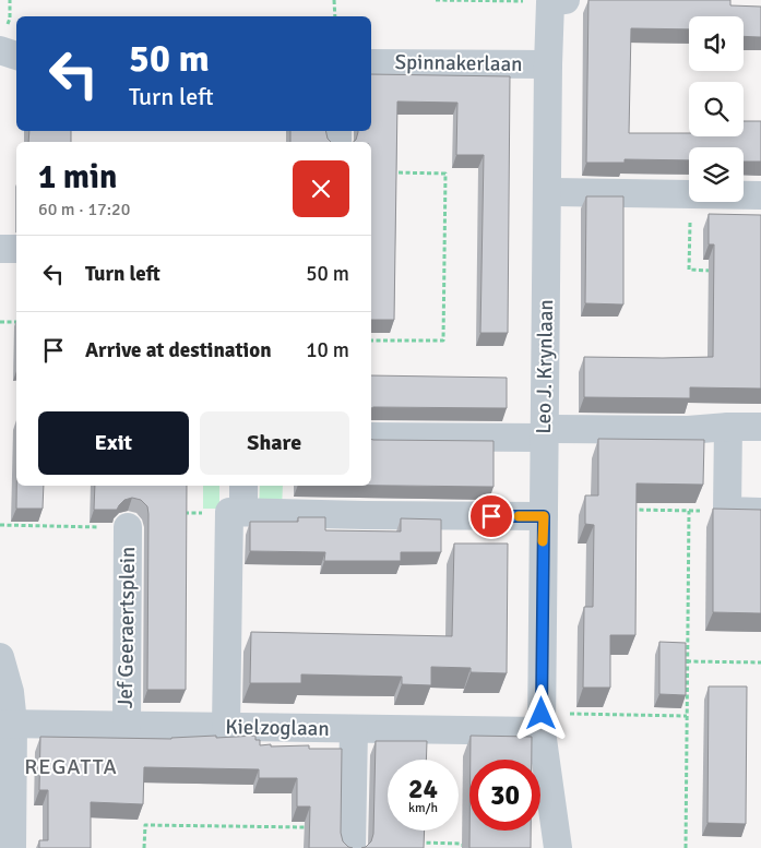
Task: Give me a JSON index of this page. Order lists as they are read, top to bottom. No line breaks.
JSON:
{"streets":{"street":["Spinnakerlaan","Leo J. Krynlaan","Jef Geeraertsplein","Kielzoglaan"]},"crossings":[["Spinnakerlaan","Leo J. Krynlaan"],["Leo J. Krynlaan","Kielzoglaan"],["Jef Geeraertsplein","Kielzoglaan"]],"districts":["REGATTA"],"page":{"turn":["50 m","Turn left"],"heading":["1 min","60 m · 17:20"],"list":[{"name":"Turn left","value":"50 m"},{"name":"Arrive at destination","value":"10 m"}],"buttons":["Exit","Share"],"speed":"24 km/h","limit":"30"}}
